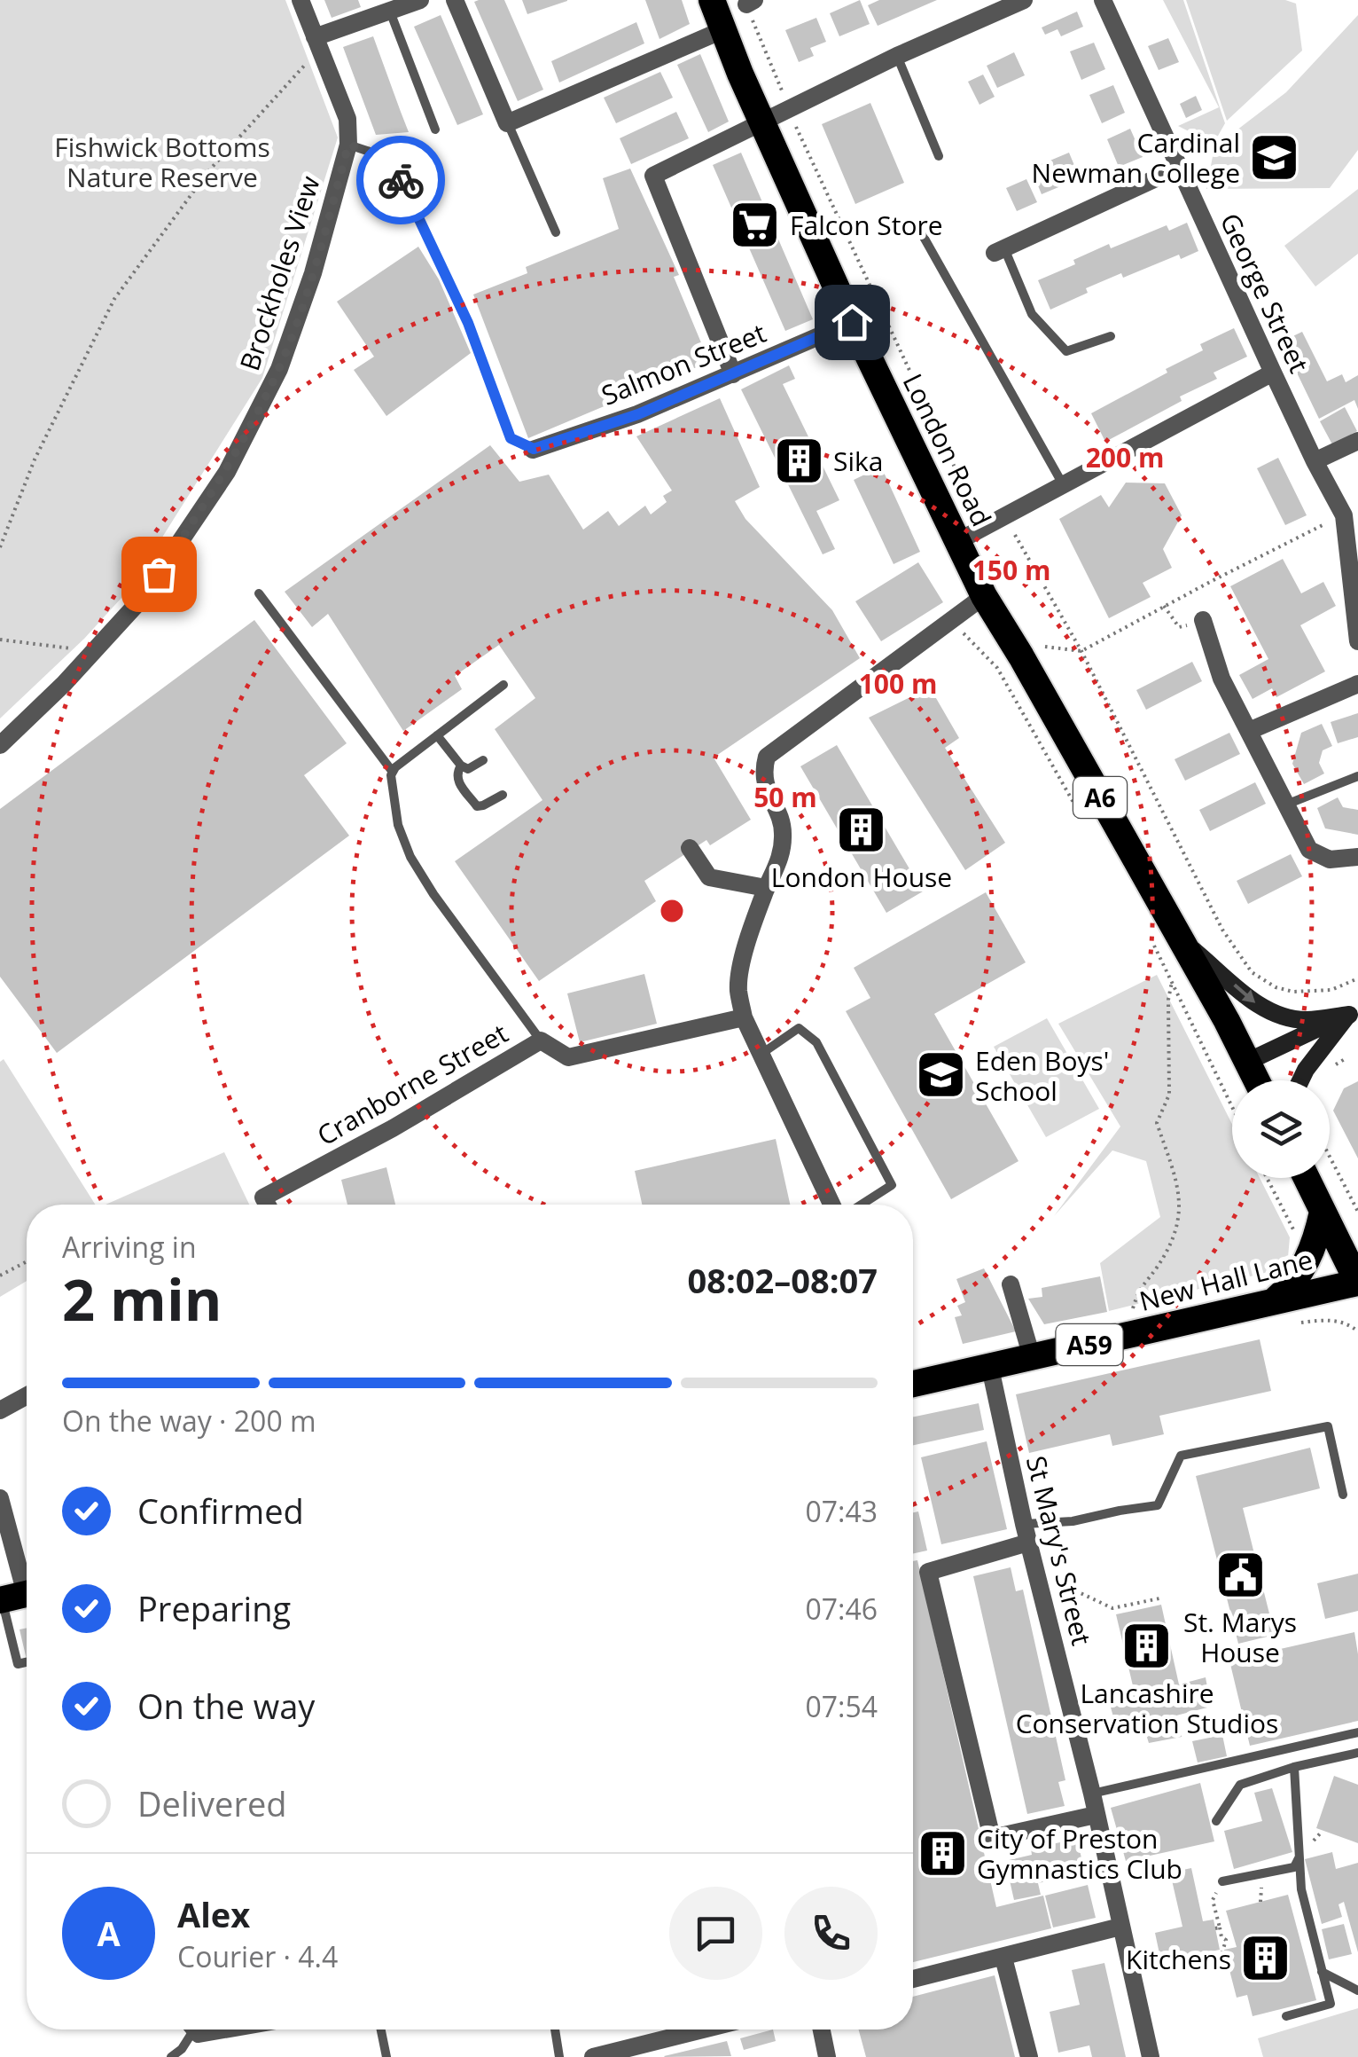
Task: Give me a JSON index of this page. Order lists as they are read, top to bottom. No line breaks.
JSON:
{"streets":{"highway":["London Road","A6","New Hall Lane","A59"],"street":["Brockholes View","George Street","Salmon Street","Cranborne Street","St Mary's Street"]},"crossings":[["Salmon Street","London Road"],["New Hall Lane","St Mary's Street"]],"parks":["Fishwick Bottoms Nature Reserve"],"places":{"school or university":["Cardinal Newman College","Eden Boys' School"],"supermarket":["Falcon Store"],"building":["Sika","London House","Lancashire Conservation Studios","City of Preston Gymnastics Club","Kitchens"],"public building":["St. Marys House"]},"page":{"heading":["2 min","Arriving in","08:02–08:07"],"panel":["Alex","Courier · 4.4"],"bar":"On the way · 200 m","list":[["Confirmed","07:43"],["Preparing","07:46"],["On the way","07:54"],"Delivered"],"round":"A"},"rings":["200 m","150 m","100 m","50 m"]}
